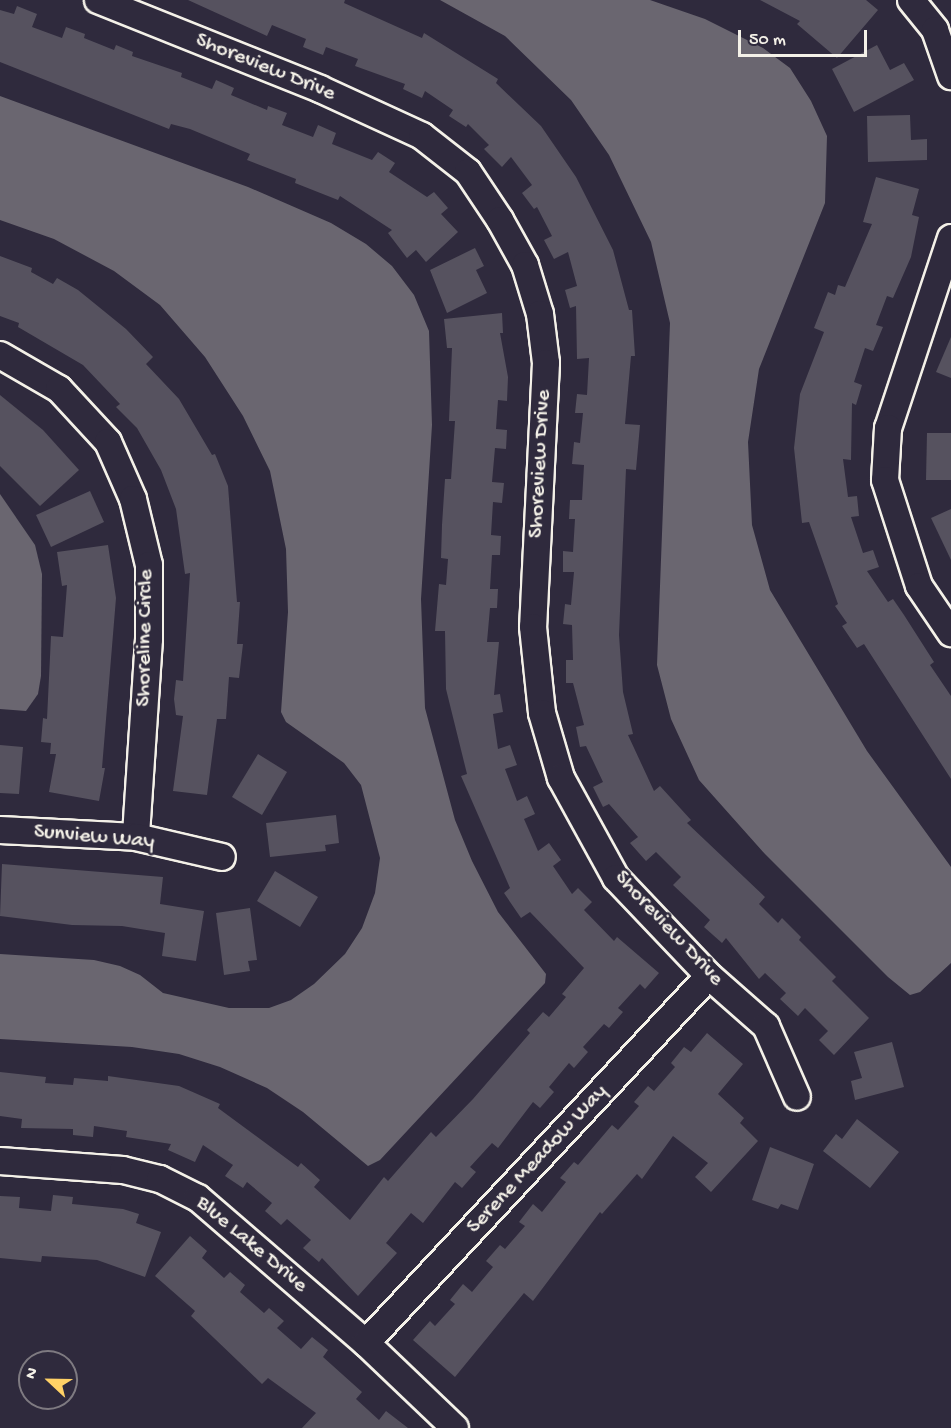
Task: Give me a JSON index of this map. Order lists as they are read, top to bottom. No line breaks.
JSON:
{"streets":{"street":["Shoreview Drive","Shoreline Circle","Sunview Way","Serene Meadow Way","Blue Lake Drive"]},"crossings":[["Shoreview Drive","Serene Meadow Way"],["Shoreline Circle","Sunview Way"],["Serene Meadow Way","Blue Lake Drive"]],"scale_bar":"50 m","north":"left"}
